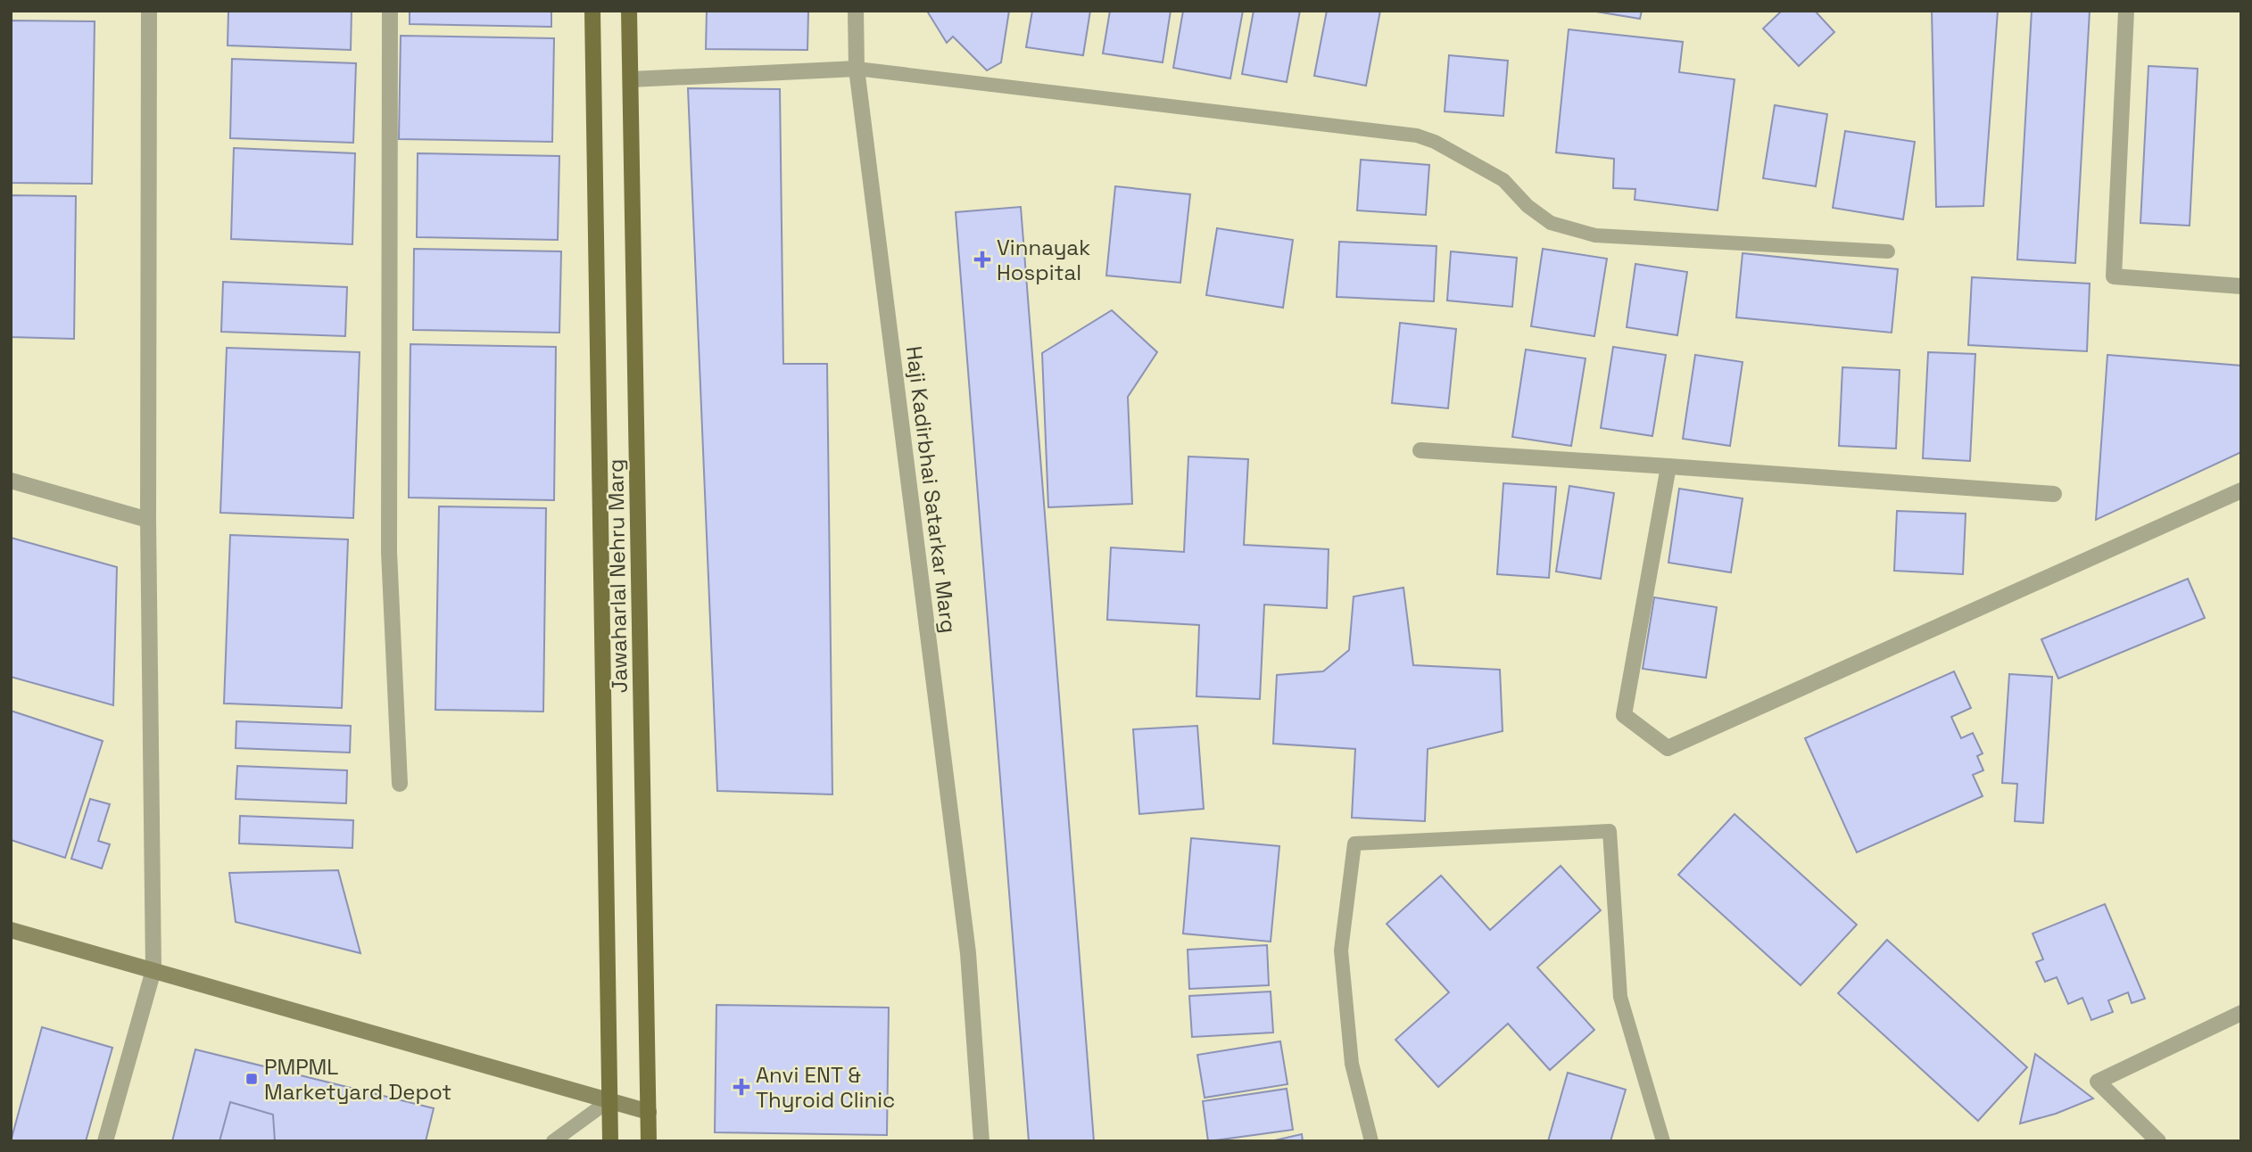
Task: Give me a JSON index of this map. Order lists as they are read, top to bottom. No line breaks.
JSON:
{"streets":{"main road":["Jawaharlal Nehru Marg"],"street":["Haji Kadirbhai Satarkar Marg"]},"places":{"health":["Vinnayak Hospital","Anvi ENT & Thyroid Clinic"],"transit":["PMPML Marketyard Depot"]}}
